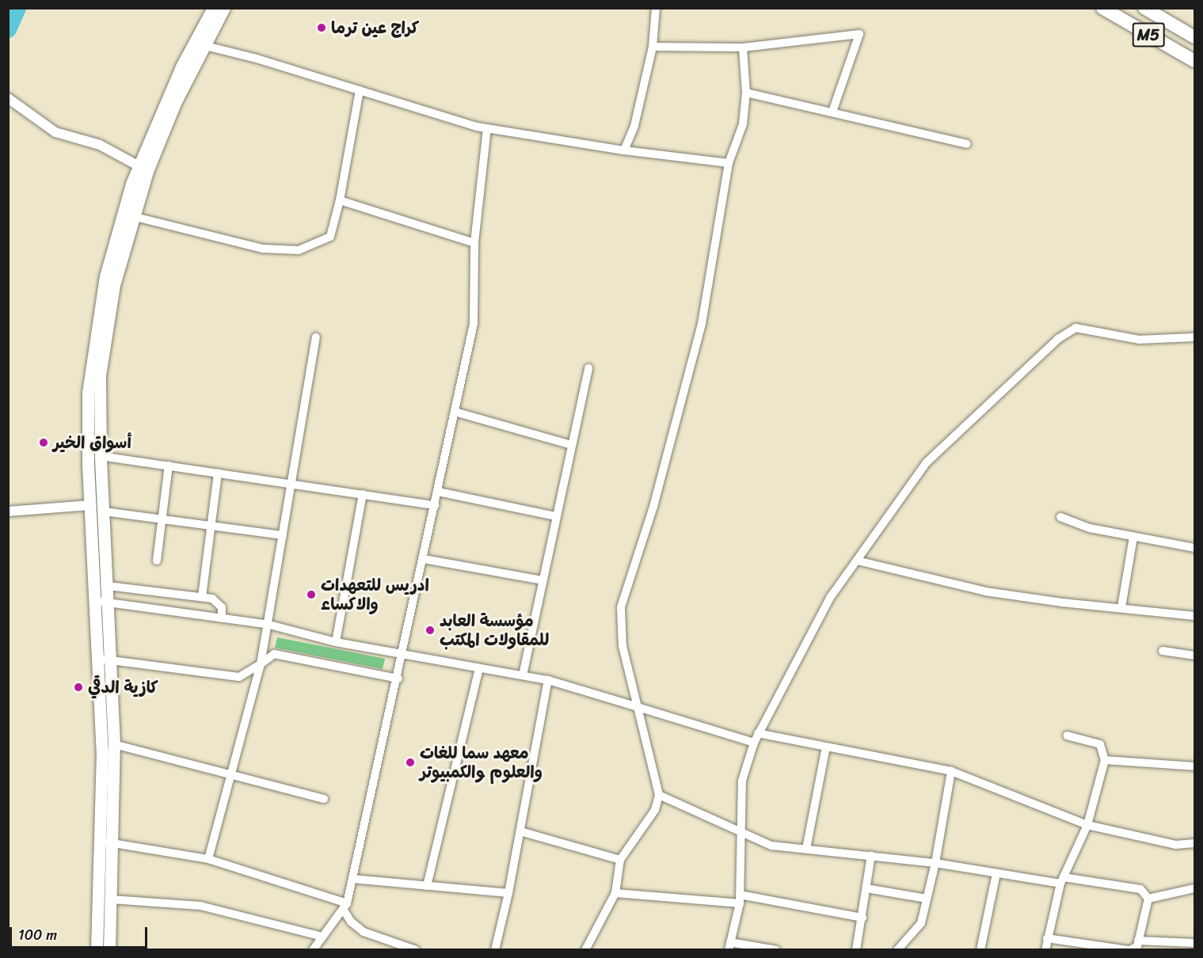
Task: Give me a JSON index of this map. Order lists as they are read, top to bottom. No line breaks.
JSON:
{"streets":{"highway":["M5"]},"places":["كراج عين ترما","أسواق الخير","ادريس للتعهدات والاكساء","مؤسسة العابد للمقاولات المكتب","كازية الدقي","معهد سما للغات والعلوم والكمبيوتر"],"scale_bar":"100 m"}
